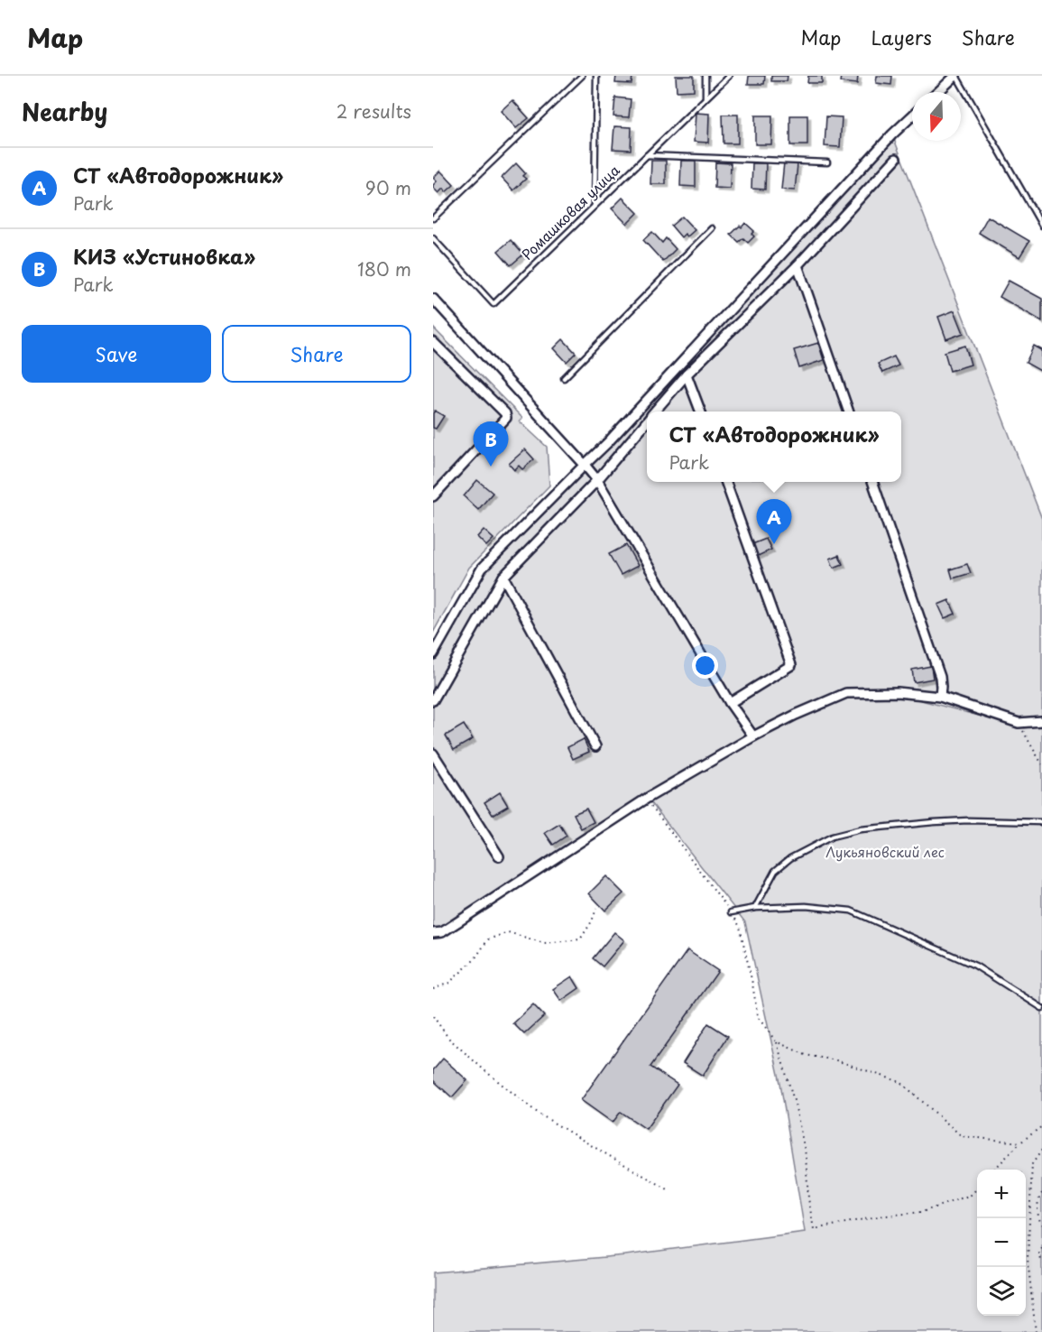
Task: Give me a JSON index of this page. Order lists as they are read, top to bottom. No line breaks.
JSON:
{"streets":{"lane":["Ромашковая улица"]},"parks":["Лукьяновский лес"],"north":"bottom","page":{"header":"Map","nav":["Map","Layers","Share"],"heading":["Nearby","2 results"],"list":[{"mark":"A","name":"СТ «Автодорожник»","note":"Park","value":"90 m"},{"mark":"B","name":"КИЗ «Устиновка»","note":"Park","value":"180 m"}],"buttons":["Save","Share"],"popup":["СТ «Автодорожник»","Park"],"pins":["B","A"],"map_buttons":["+","−"]}}
